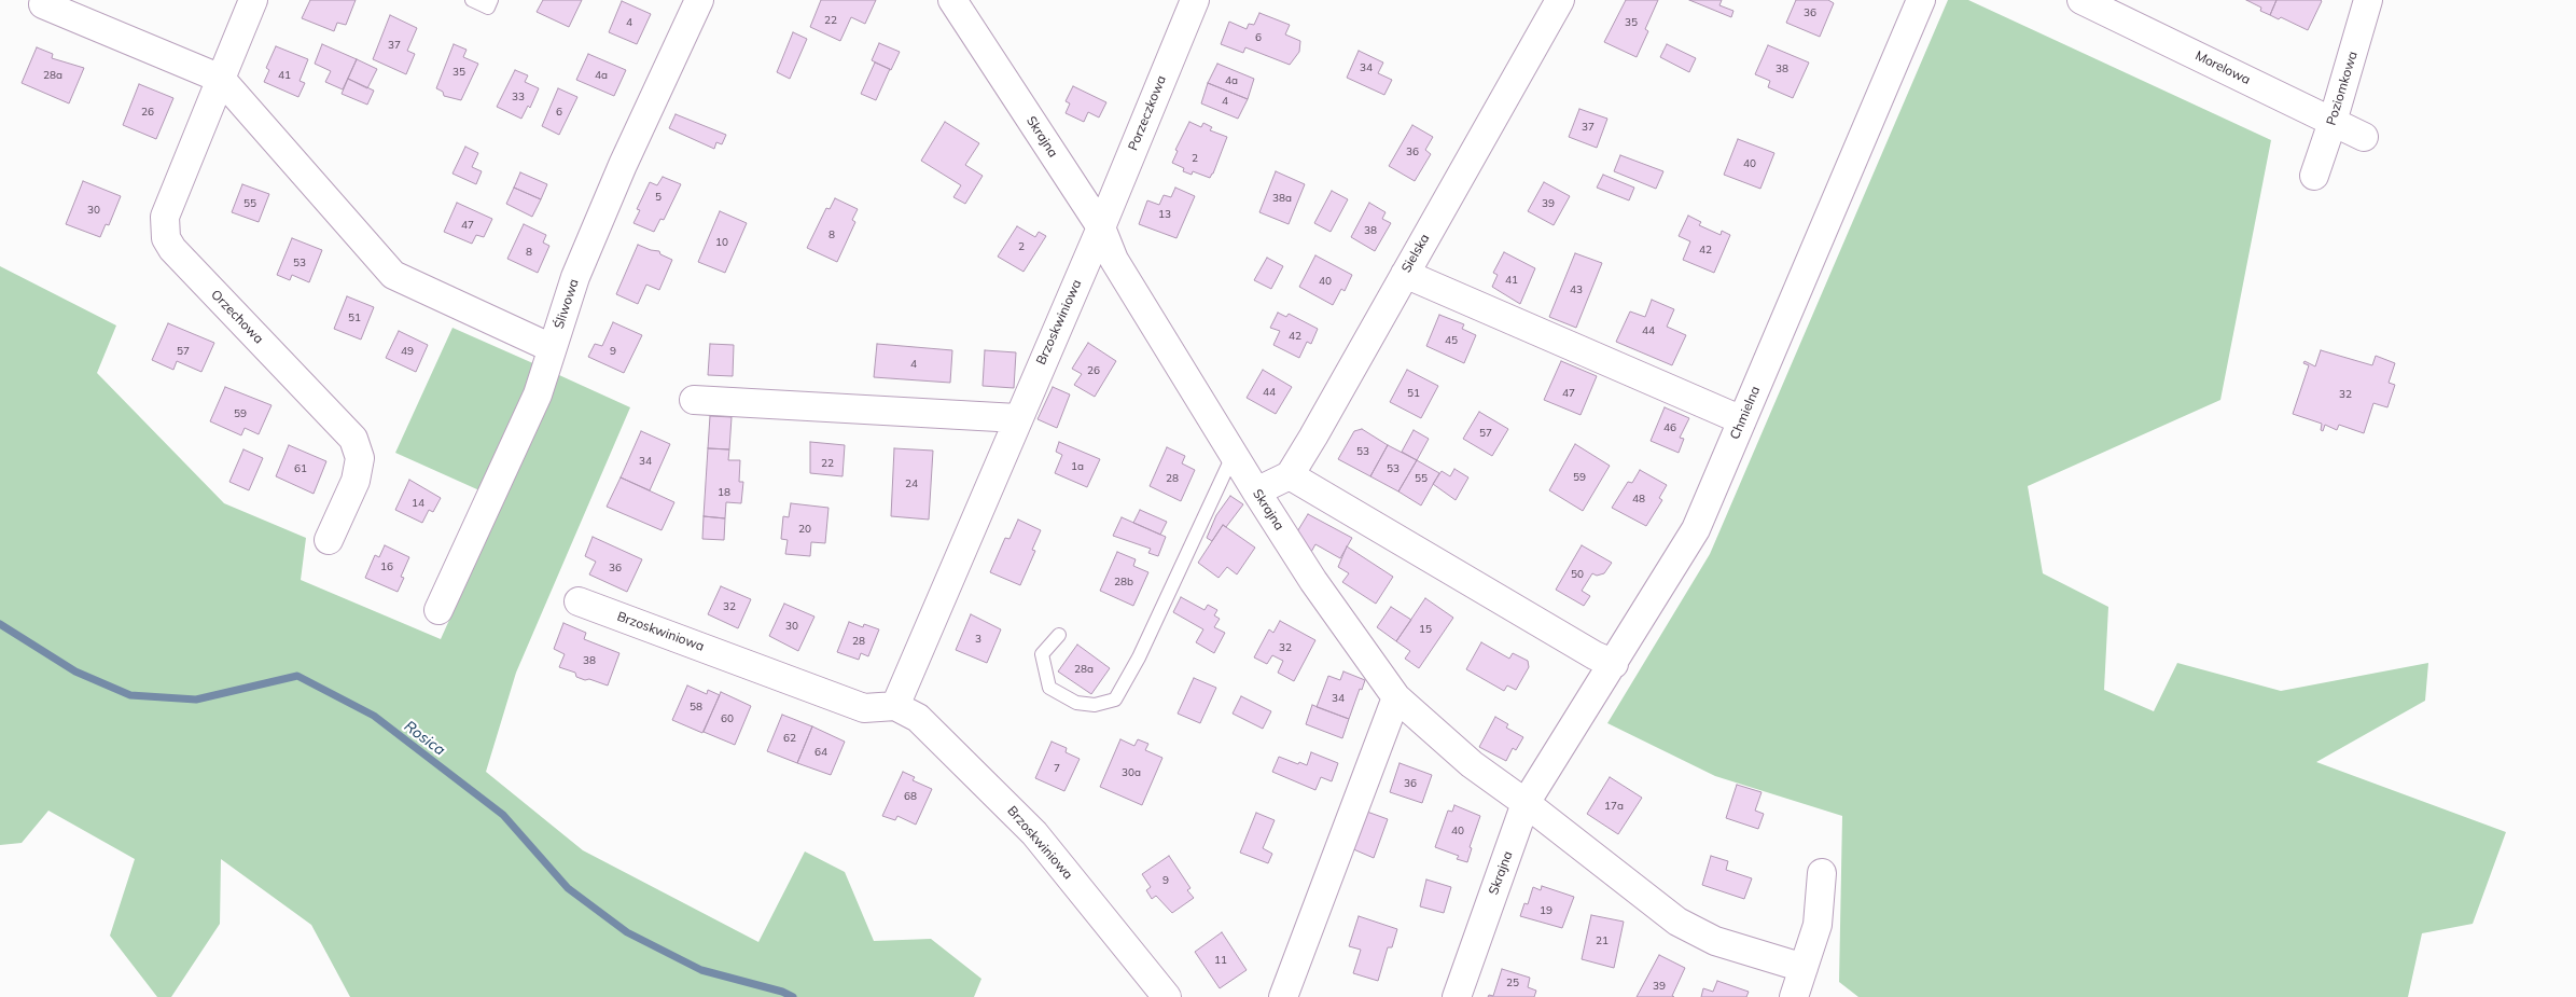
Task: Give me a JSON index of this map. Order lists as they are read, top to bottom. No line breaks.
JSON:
{"streets":{"street":["Morelowa","Poziomkowa","Porzeczkowa","Skrajna","Sielska","Śliwowa","Orzechowa","Brzoskwiniowa","Chmielna"]},"crossings":[["Morelowa","Poziomkowa"],["Porzeczkowa","Skrajna"],["Porzeczkowa","Brzoskwiniowa"],["Skrajna","Brzoskwiniowa"],["Skrajna","Chmielna"]],"water":["Rosica"],"house_numbers":["36","22","4","35","6","37","34","38","35","28a","41","4a","4a","33","4","26","6","37","36","2","40","5","38a","55","39","30","13","47","38","8","10","2","42","8","53","41","40","43","51","44","42","45","57","49","9","4","26","44","51","47","32","59","46","57","53","34","22","1a","61","53","59","28","55","24","18","48","14","20","16","36","50","28b","32","30","15","3","28","32","38","28a","34","58","60","62","64","7","30a","36","68","17a","40","9","19","21","11","25","39"]}
